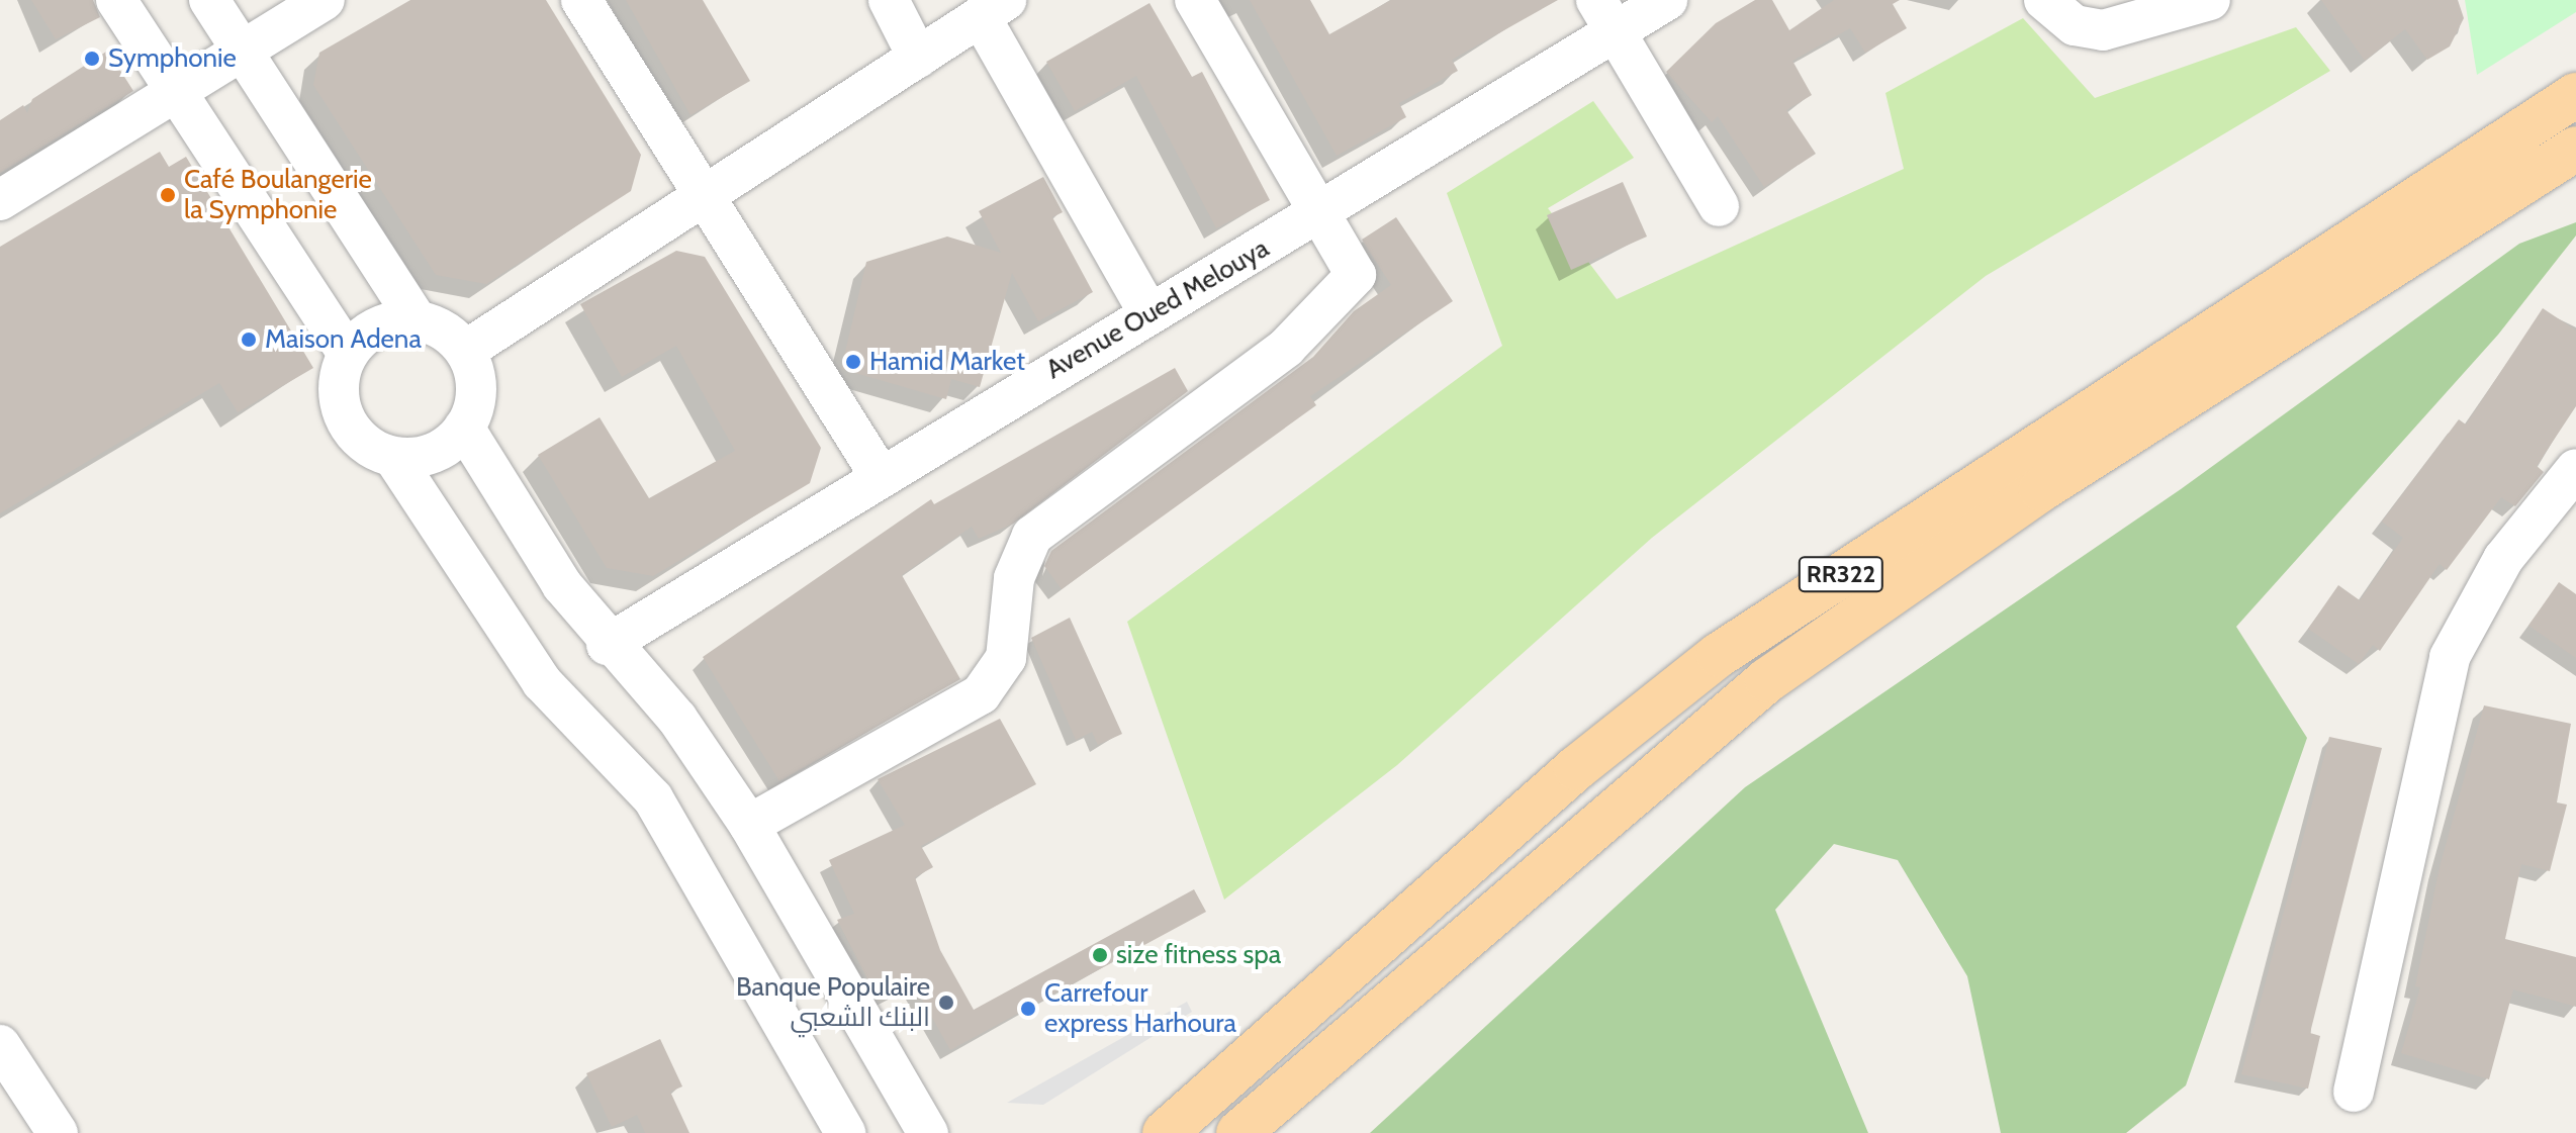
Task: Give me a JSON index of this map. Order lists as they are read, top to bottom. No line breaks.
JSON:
{"streets":{"main road":["RR322"],"street":["Avenue Oued Melouya"]},"places":["Symphonie","Café Boulangerie la Symphonie","Maison Adena","Hamid Market","size fitness spa","Banque Populaire البنك الشعبي","Carrefour express Harhoura"]}
